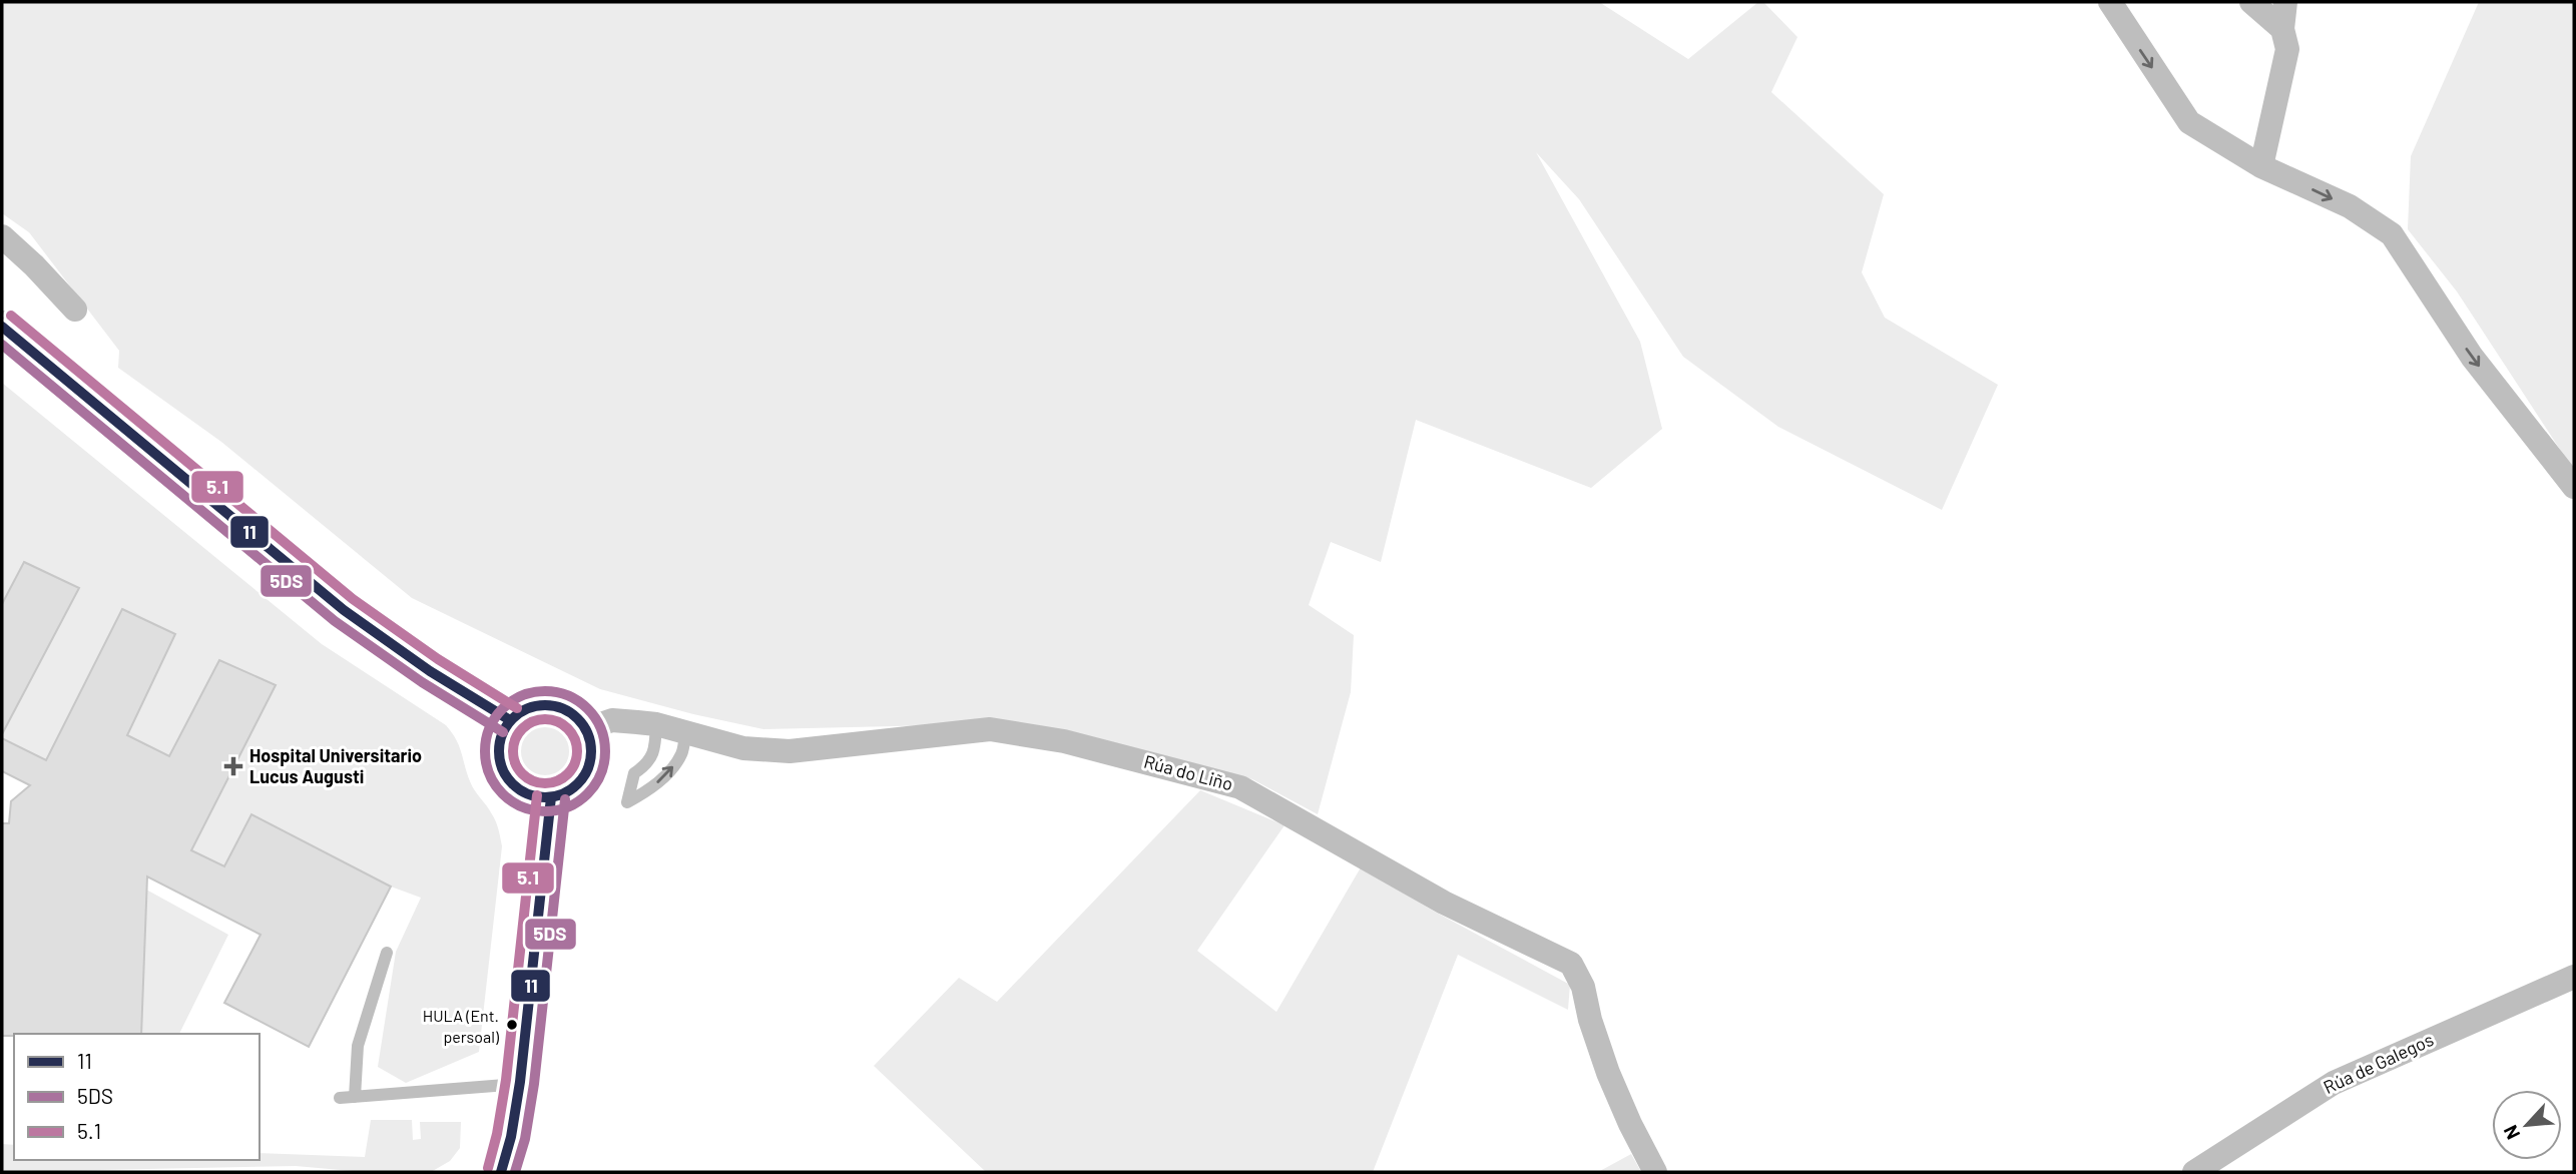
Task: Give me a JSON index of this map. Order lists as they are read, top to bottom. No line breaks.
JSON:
{"streets":{"street":["Rúa do Liño","Rúa de Galegos"]},"places":{"health":["Hospital Universitario Lucus Augusti"],"other":["HULA (Ent. persoal)"]},"lines":["transit line 5.1","transit line 11","transit line 5DS"],"legend":["11","5DS","5.1"],"north":"bottom left"}
